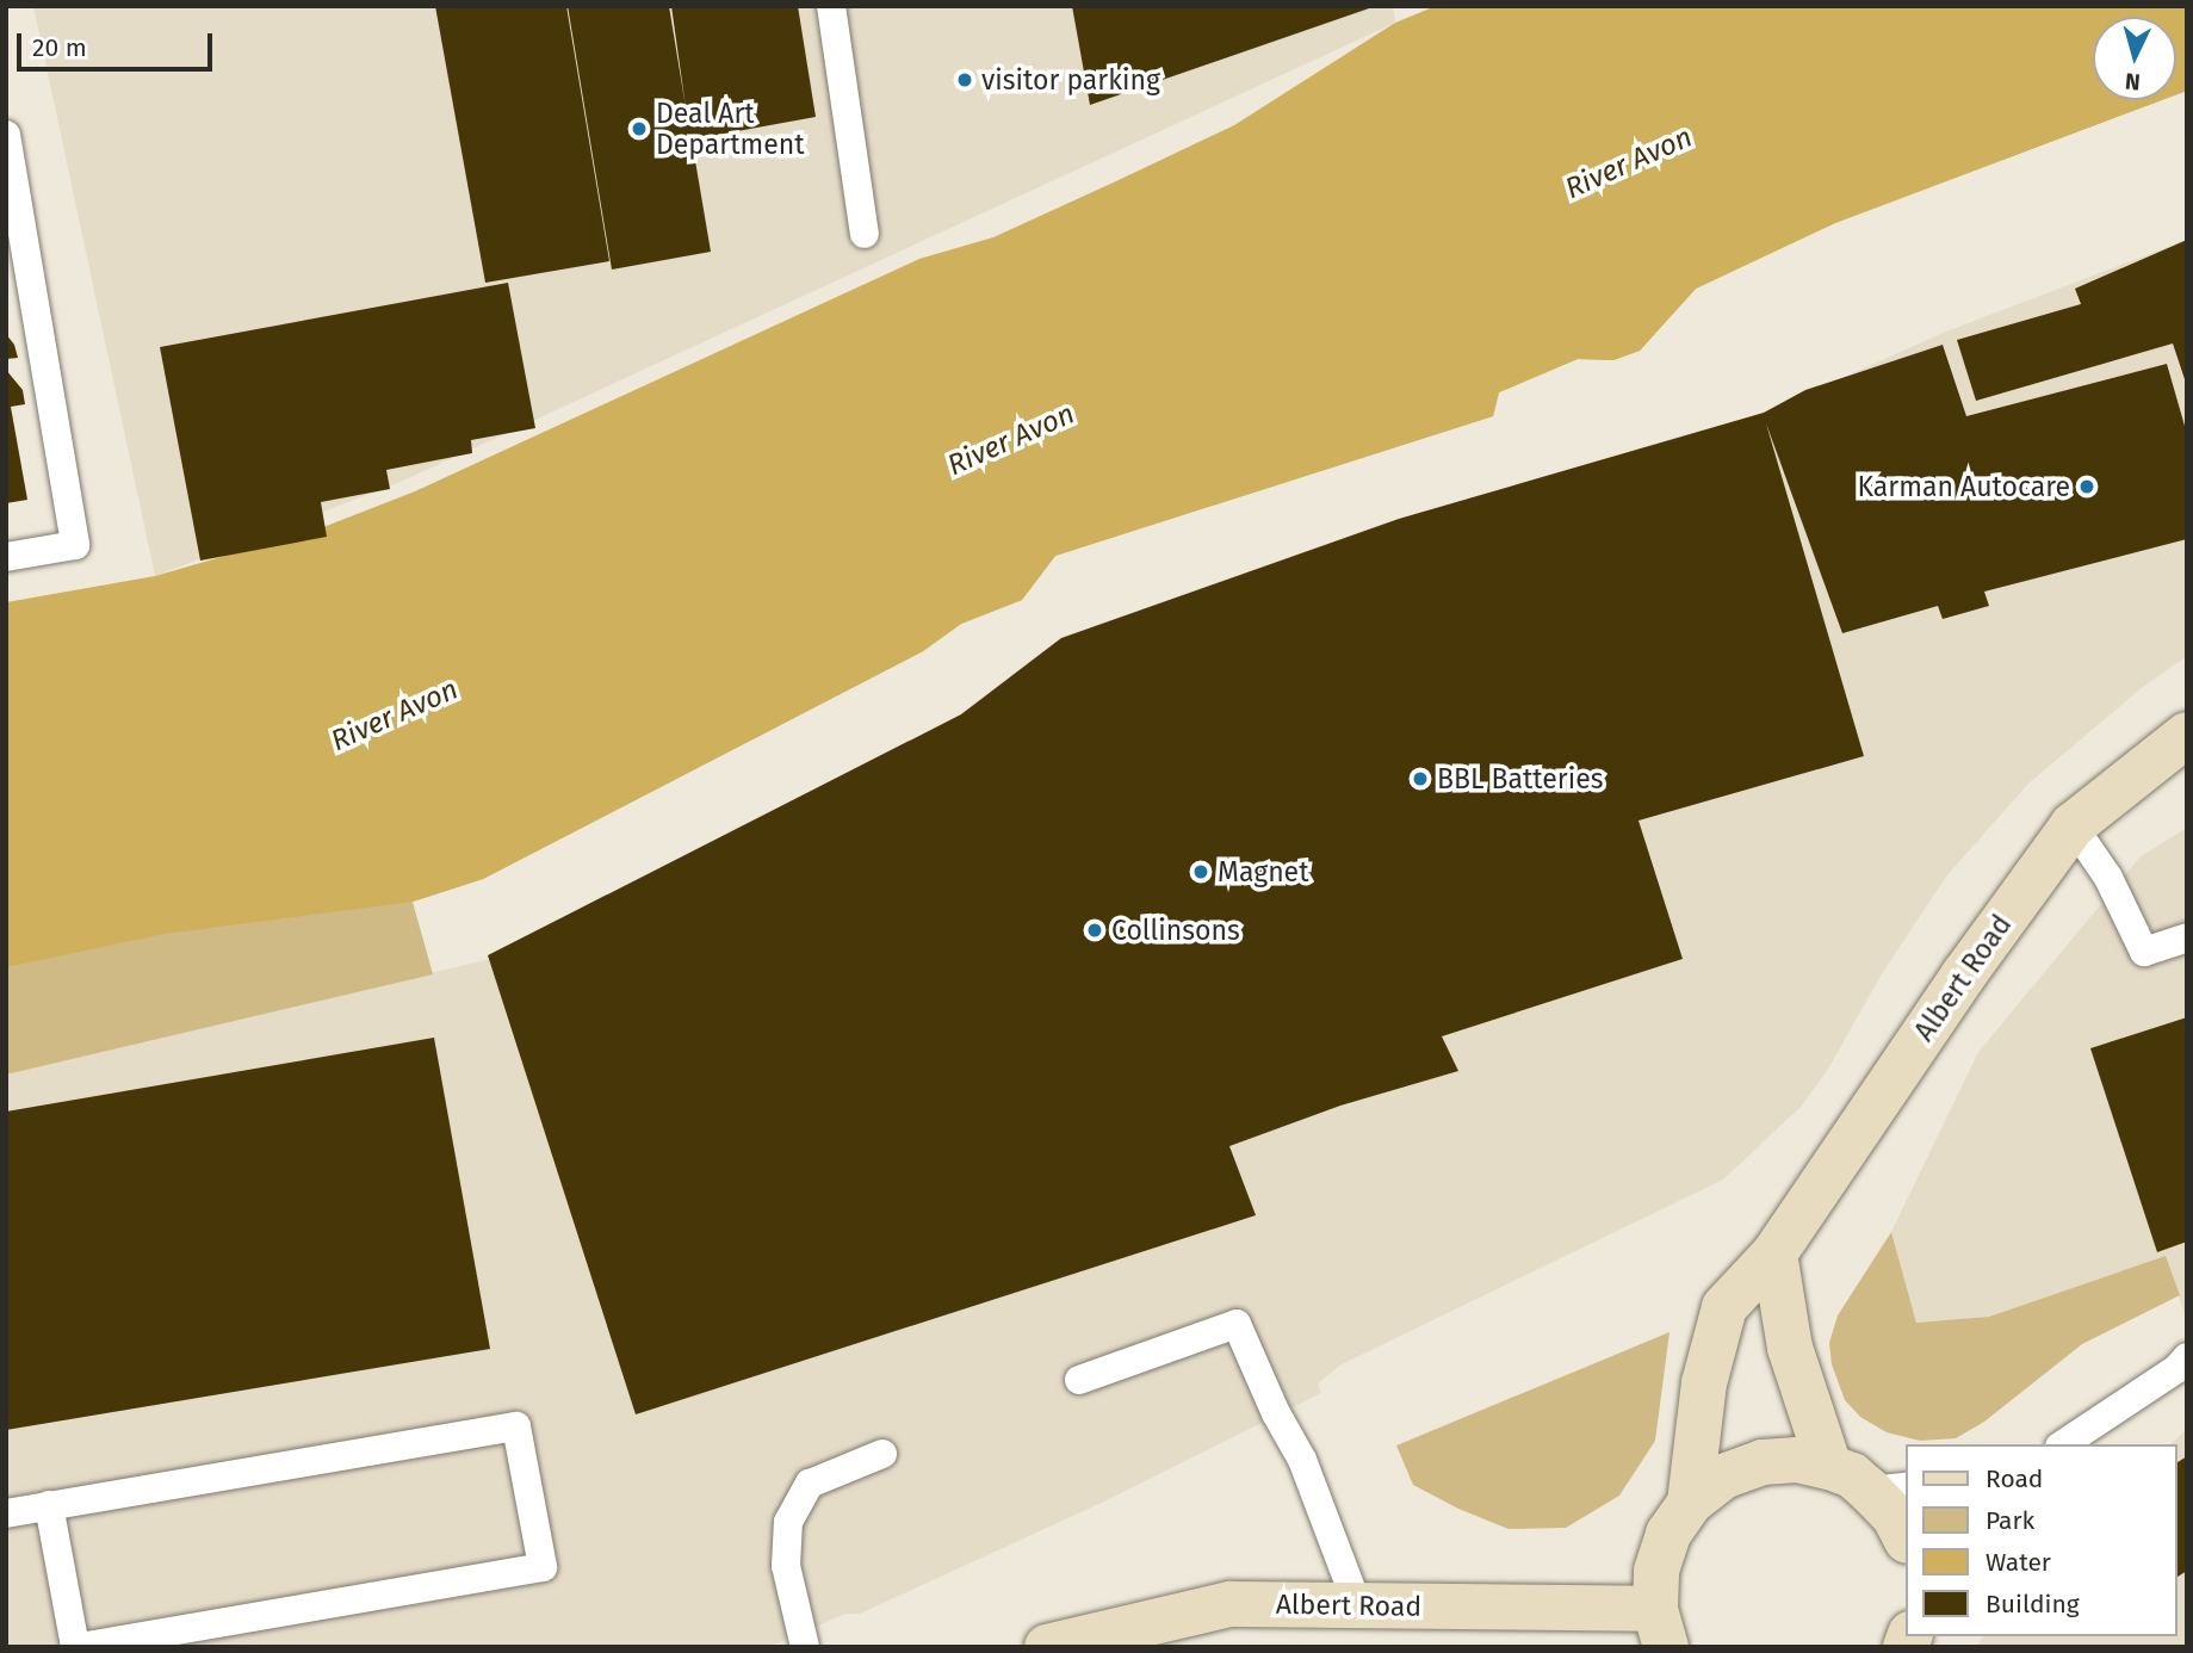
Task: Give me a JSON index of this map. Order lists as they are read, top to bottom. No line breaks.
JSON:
{"streets":{"street":["Albert Road"]},"water":["River Avon"],"places":["visitor parking","Deal Art Department","Karman Autocare","BBL Batteries","Magnet","Collinsons"],"legend":["Road","Park","Water","Building"],"scale_bar":"20 m","north":"bottom"}
